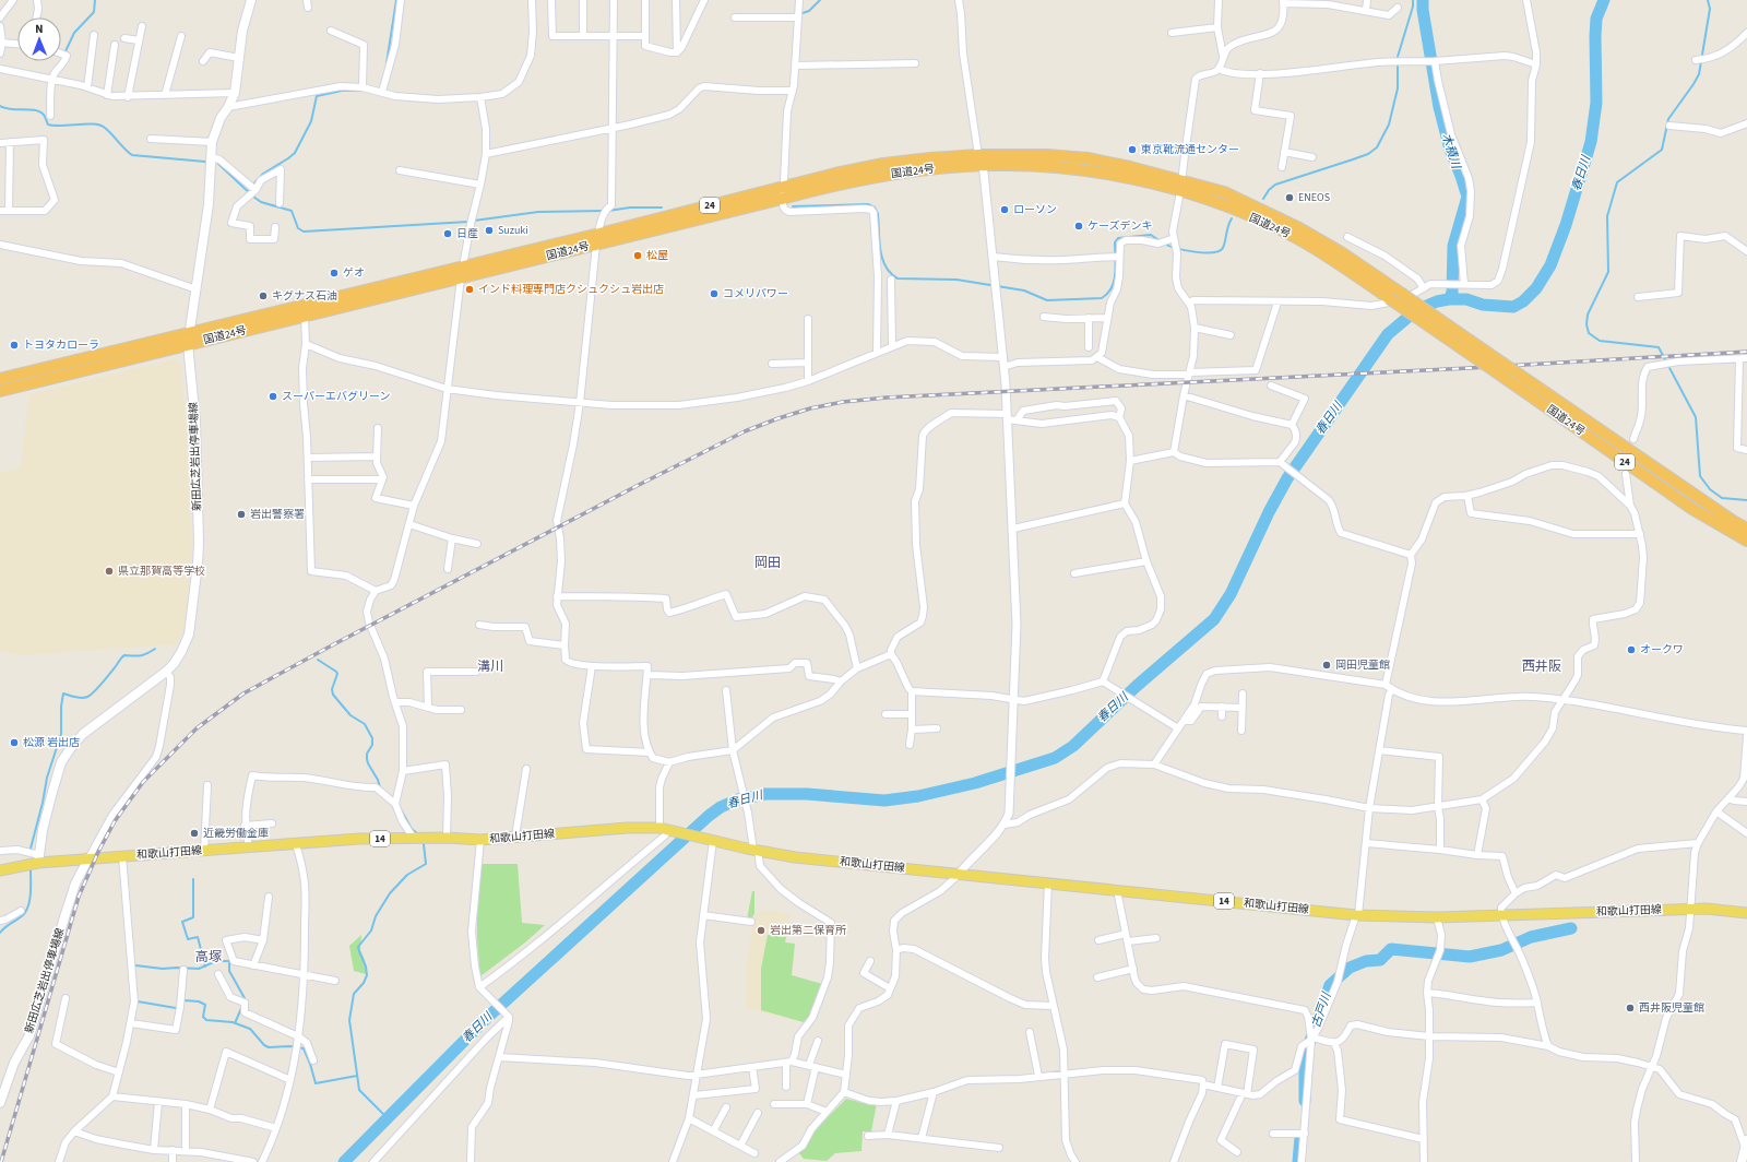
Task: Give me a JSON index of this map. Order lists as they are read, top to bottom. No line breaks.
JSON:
{"streets":{"highway":["国道24号","24"],"main road":["新田広芝岩出停車場線","和歌山打田線","14"]},"crossings":[["国道24号","新田広芝岩出停車場線"],["新田広芝岩出停車場線","和歌山打田線"]],"districts":["岡田","溝川","西井阪","高塚"],"water":["木積川","春日川","古戸川"],"places":["東京靴流通センター","ENEOS","ローソン","ケーズデンキ","Suzuki","日産","松屋","ゲオ","インド料理専門店クシュクシュ岩出店","コメリパワー","キグナス石油","トヨタカローラ","スーパーエバグリーン","岩出警察署","県立那賀高等学校","オークワ","岡田児童館","松源 岩出店","近畿労働金庫","岩出第二保育所","西井阪児童館"],"north":"top"}
